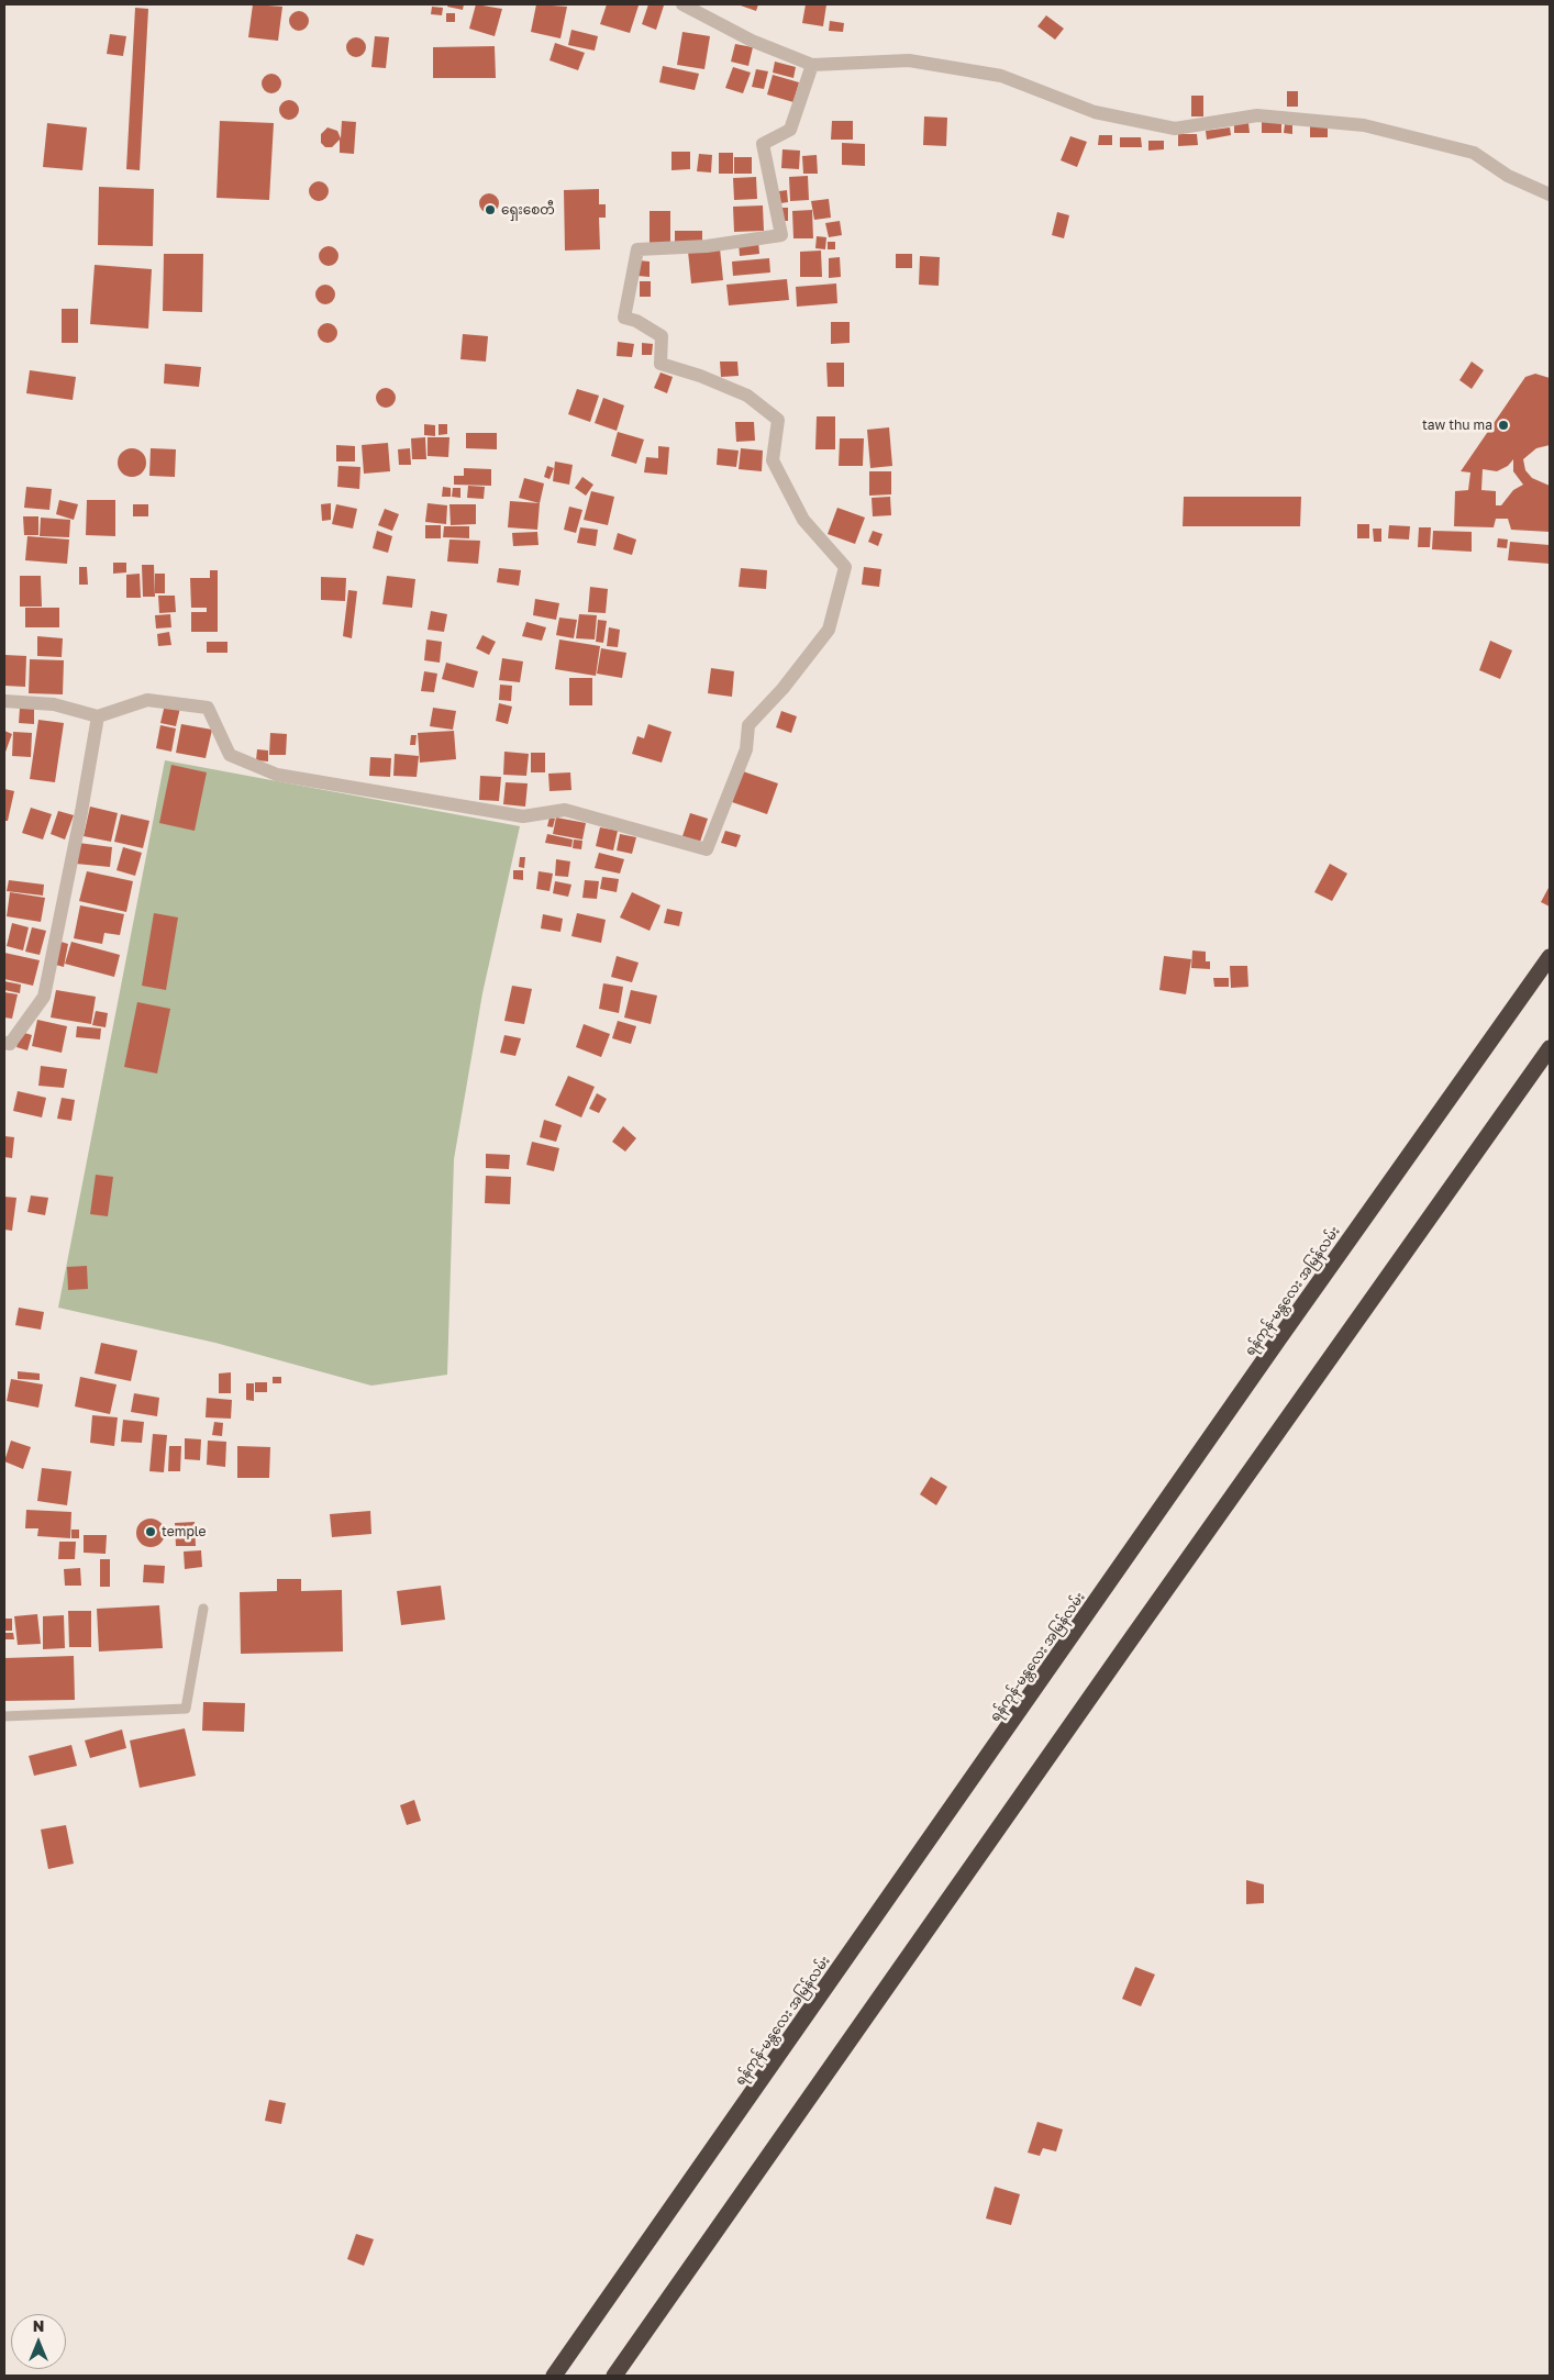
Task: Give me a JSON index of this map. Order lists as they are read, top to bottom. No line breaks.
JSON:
{"streets":{"highway":["ရန်ကုန်-မန္တလေး အမြန်လမ်း"]},"places":["ရှေးစေတီ","taw thu ma","temple"],"north":"top"}
